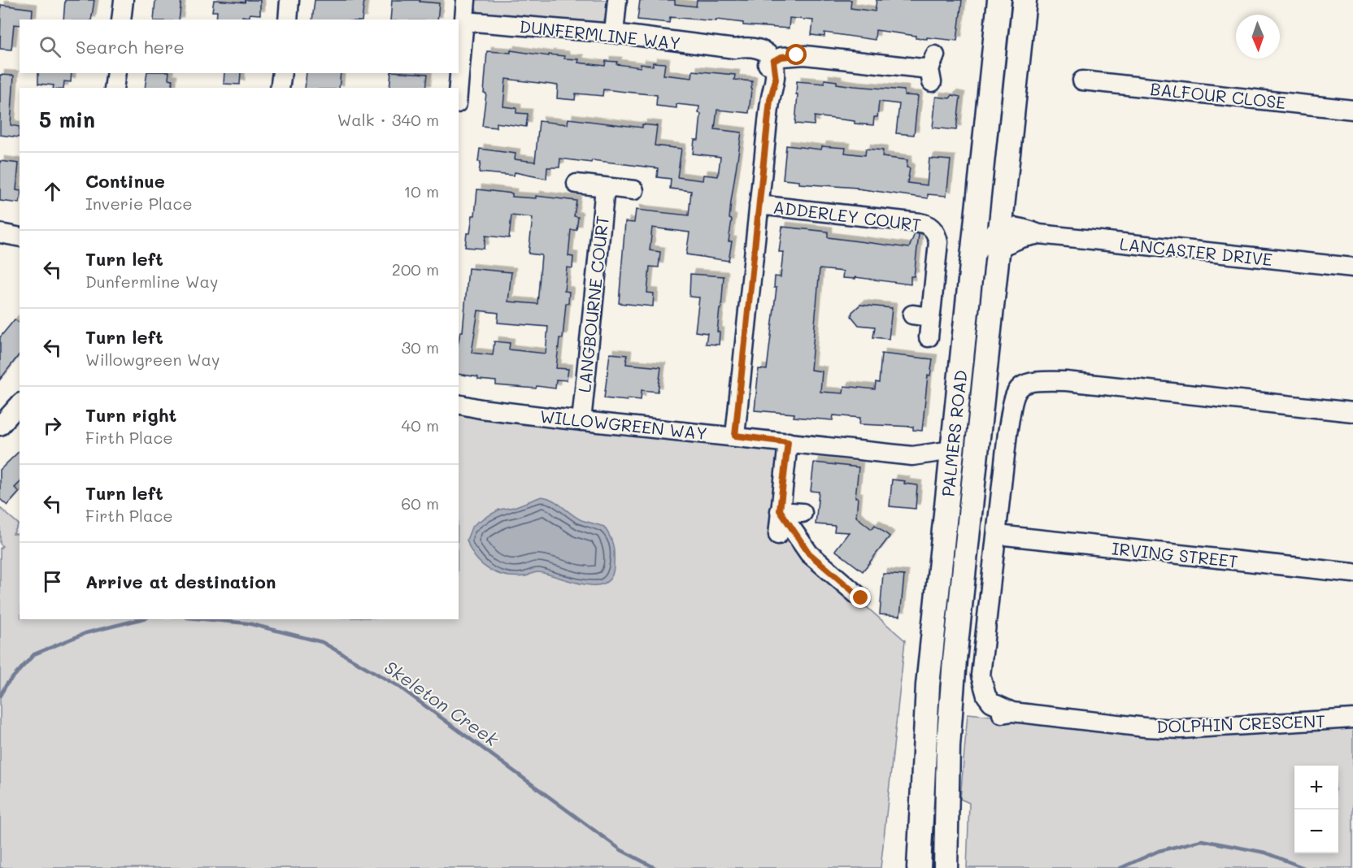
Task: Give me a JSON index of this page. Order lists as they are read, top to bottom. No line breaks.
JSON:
{"streets":{"main road":["PALMERS ROAD"],"street":["DUNFERMLINE WAY","BALFOUR CLOSE","ADDERLEY COURT","LANCASTER DRIVE","LANGBOURNE COURT","WILLOWGREEN WAY","IRVING STREET","DOLPHIN CRESCENT"]},"crossings":[["LANCASTER DRIVE","PALMERS ROAD"],["LANGBOURNE COURT","WILLOWGREEN WAY"],["WILLOWGREEN WAY","PALMERS ROAD"],["IRVING STREET","DOLPHIN CRESCENT"]],"water":["Skeleton Creek"],"north":"bottom","page":{"search":"Search here","heading":["5 min","Walk · 340 m"],"list":[["Continue","Inverie Place","10 m"],["Turn left","Dunfermline Way","200 m"],["Turn left","Willowgreen Way","30 m"],["Turn right","Firth Place","40 m"],["Turn left","Firth Place","60 m"],"Arrive at destination"],"map_buttons":["+","−"]}}
